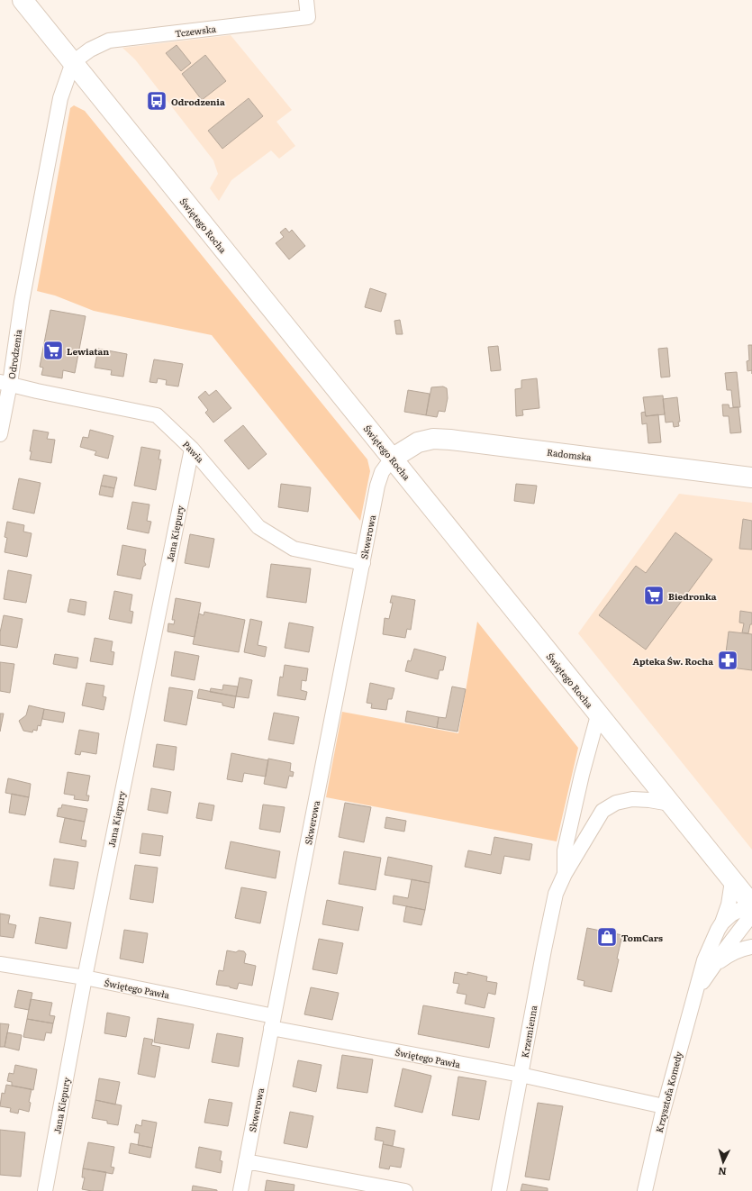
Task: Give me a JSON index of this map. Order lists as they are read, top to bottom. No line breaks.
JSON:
{"streets":{"main road":["Świętego Rocha","Radomska"],"street":["Tczewska","Odrodzenia","Pawia","Jana Kiepury","Skwerowa","Świętego Pawła","Krzemienna","Krzysztofa Komedy"]},"crossings":[["Tczewska","Świętego Rocha"],["Tczewska","Odrodzenia"],["Świętego Rocha","Odrodzenia"],["Świętego Rocha","Radomska"],["Świętego Rocha","Skwerowa"],["Świętego Rocha","Krzemienna"],["Świętego Rocha","Krzysztofa Komedy"],["Odrodzenia","Pawia"],["Pawia","Jana Kiepury"],["Pawia","Skwerowa"],["Radomska","Skwerowa"],["Jana Kiepury","Świętego Pawła"],["Skwerowa","Świętego Pawła"],["Świętego Pawła","Krzemienna"],["Świętego Pawła","Krzysztofa Komedy"]],"places":{"bus stop":["Odrodzenia"],"supermarket":["Lewiatan","Biedronka"],"pharmacy":["Apteka Św. Rocha"],"shop":["TomCars"]},"north":"bottom"}
